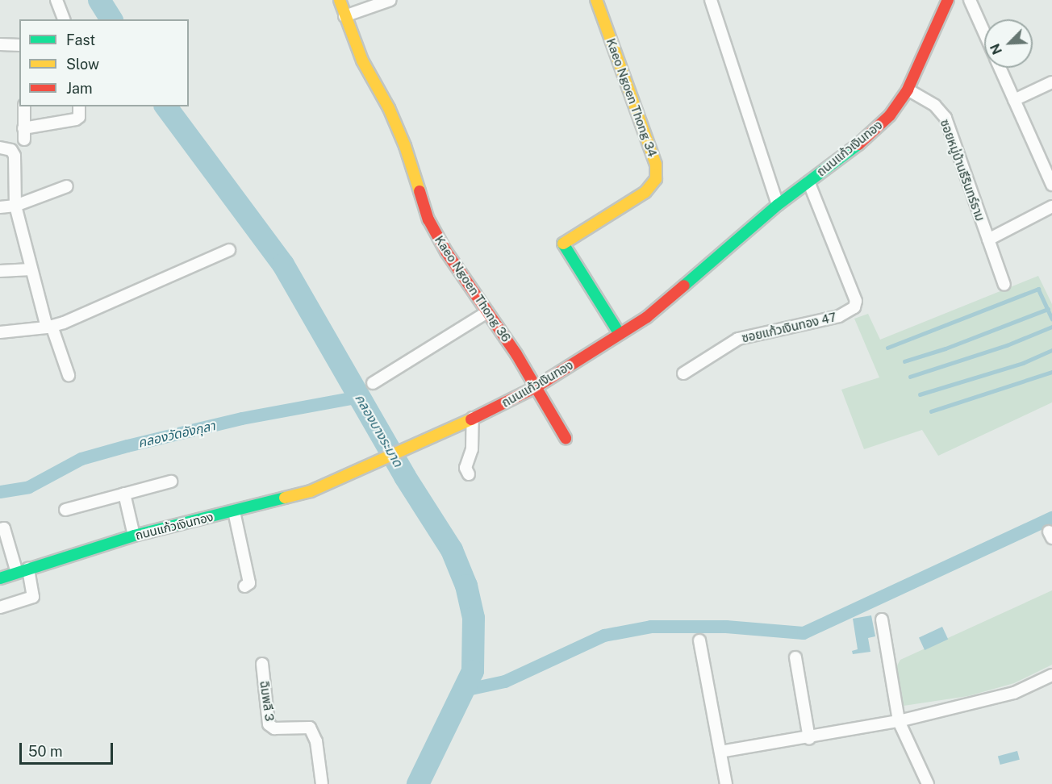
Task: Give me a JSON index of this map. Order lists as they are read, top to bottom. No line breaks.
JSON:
{"streets":{"street":["Kaeo Ngoen Thong 34","ถนนแก้วเงินทอง","ซอยหมู่บ้านธีรินทร์ธาม","Kaeo Ngoen Thong 36","ซอยแก้วเงินทอง 47","ฉิมพลี 3"]},"crossings":[["Kaeo Ngoen Thong 34","ถนนแก้วเงินทอง"],["ถนนแก้วเงินทอง","ซอยหมู่บ้านธีรินทร์ธาม"],["ถนนแก้วเงินทอง","Kaeo Ngoen Thong 36"],["ถนนแก้วเงินทอง","ซอยแก้วเงินทอง 47"]],"water":["คลองบางระมาด","คลองวัดอังกุลา"],"legend":["Fast","Slow","Jam"],"scale_bar":"50 m","north":"bottom left"}
